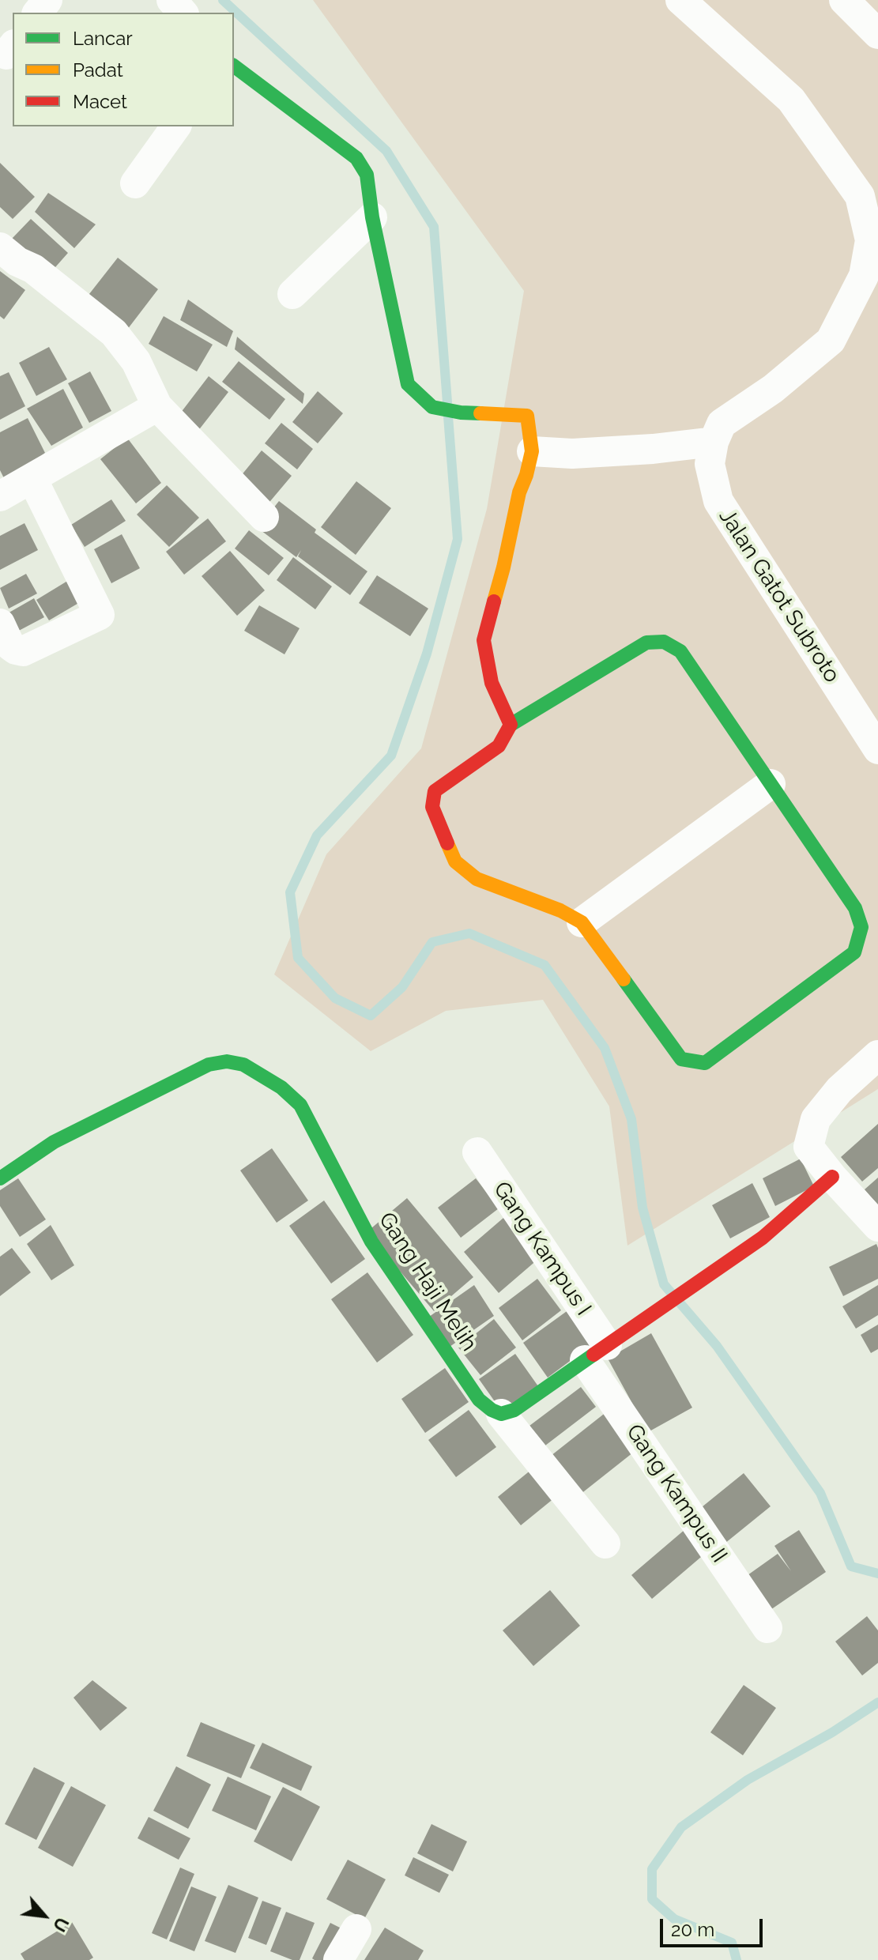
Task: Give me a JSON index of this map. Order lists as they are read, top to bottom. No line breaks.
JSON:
{"streets":{"street":["Jalan Gatot Subroto","Gang Kampus I","Gang Haji Melih","Gang Kampus II"]},"crossings":[["Gang Kampus I","Gang Kampus II"]],"legend":["Lancar","Padat","Macet"],"scale_bar":"20 m","north":"bottom right"}
